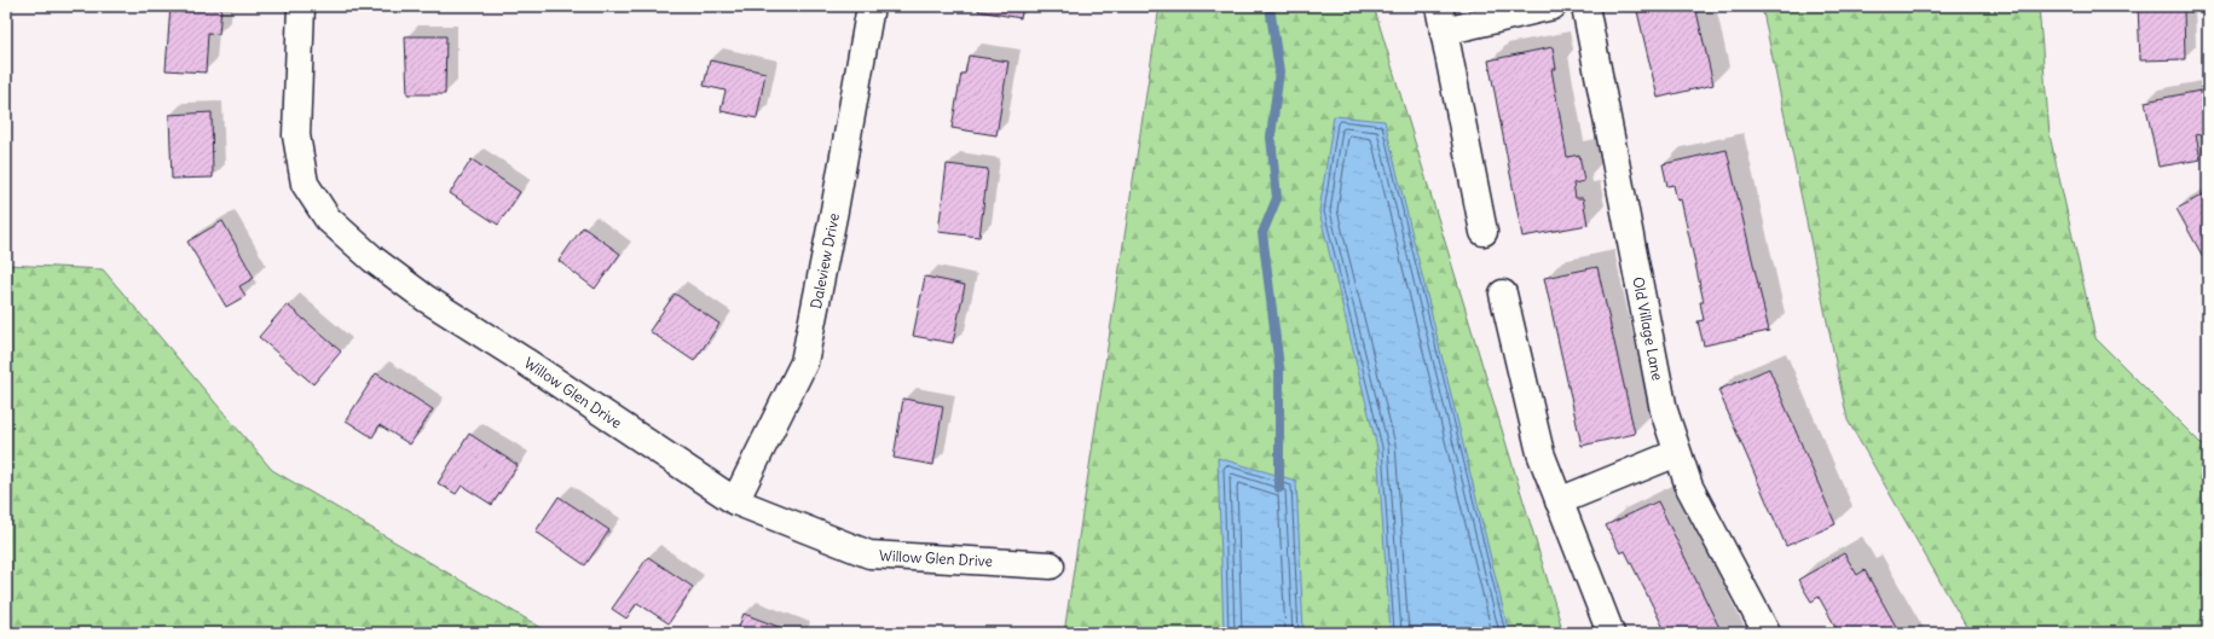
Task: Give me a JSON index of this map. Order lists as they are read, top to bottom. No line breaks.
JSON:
{"streets":{"street":["Daleview Drive","Old Village Lane","Willow Glen Drive"]},"crossings":[["Daleview Drive","Willow Glen Drive"]]}
